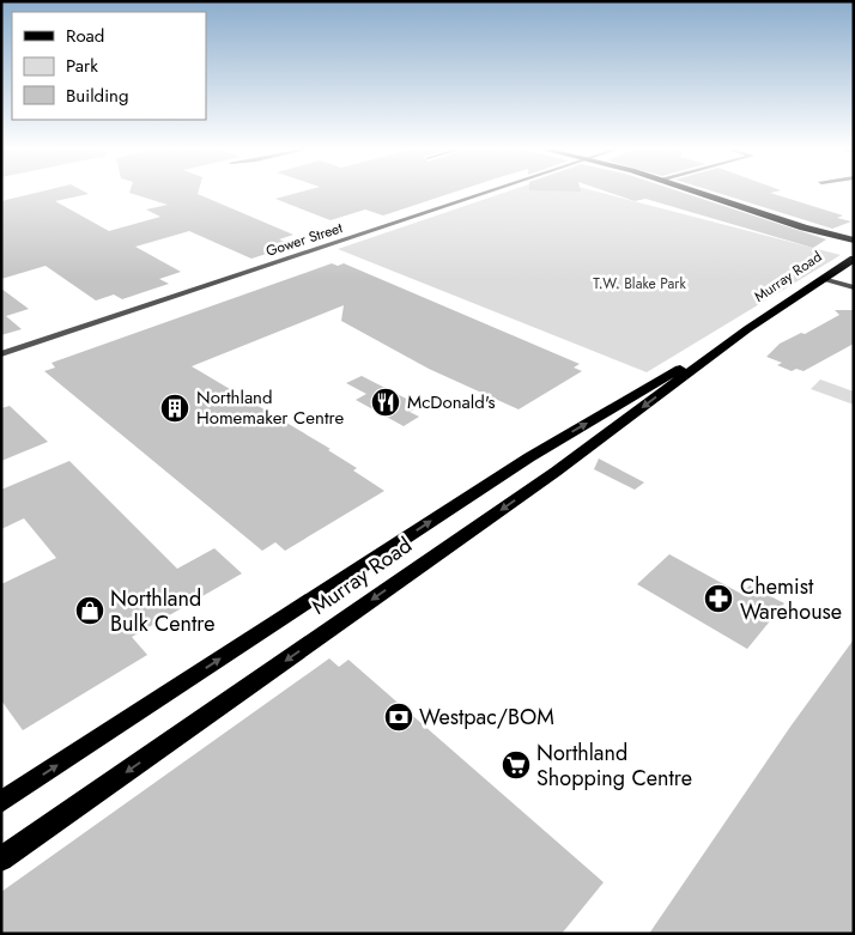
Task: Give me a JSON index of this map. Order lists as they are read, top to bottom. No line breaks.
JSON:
{"streets":{"main road":["Murray Road"],"street":["Gower Street"]},"parks":["T.W. Blake Park"],"places":{"restaurant":["McDonald's"],"building":["Northland Homemaker Centre"],"pharmacy":["Chemist Warehouse"],"shop":["Northland Bulk Centre"],"bank":["Westpac/BOM"],"supermarket":["Northland Shopping Centre"]},"legend":["Road","Park","Building"]}
